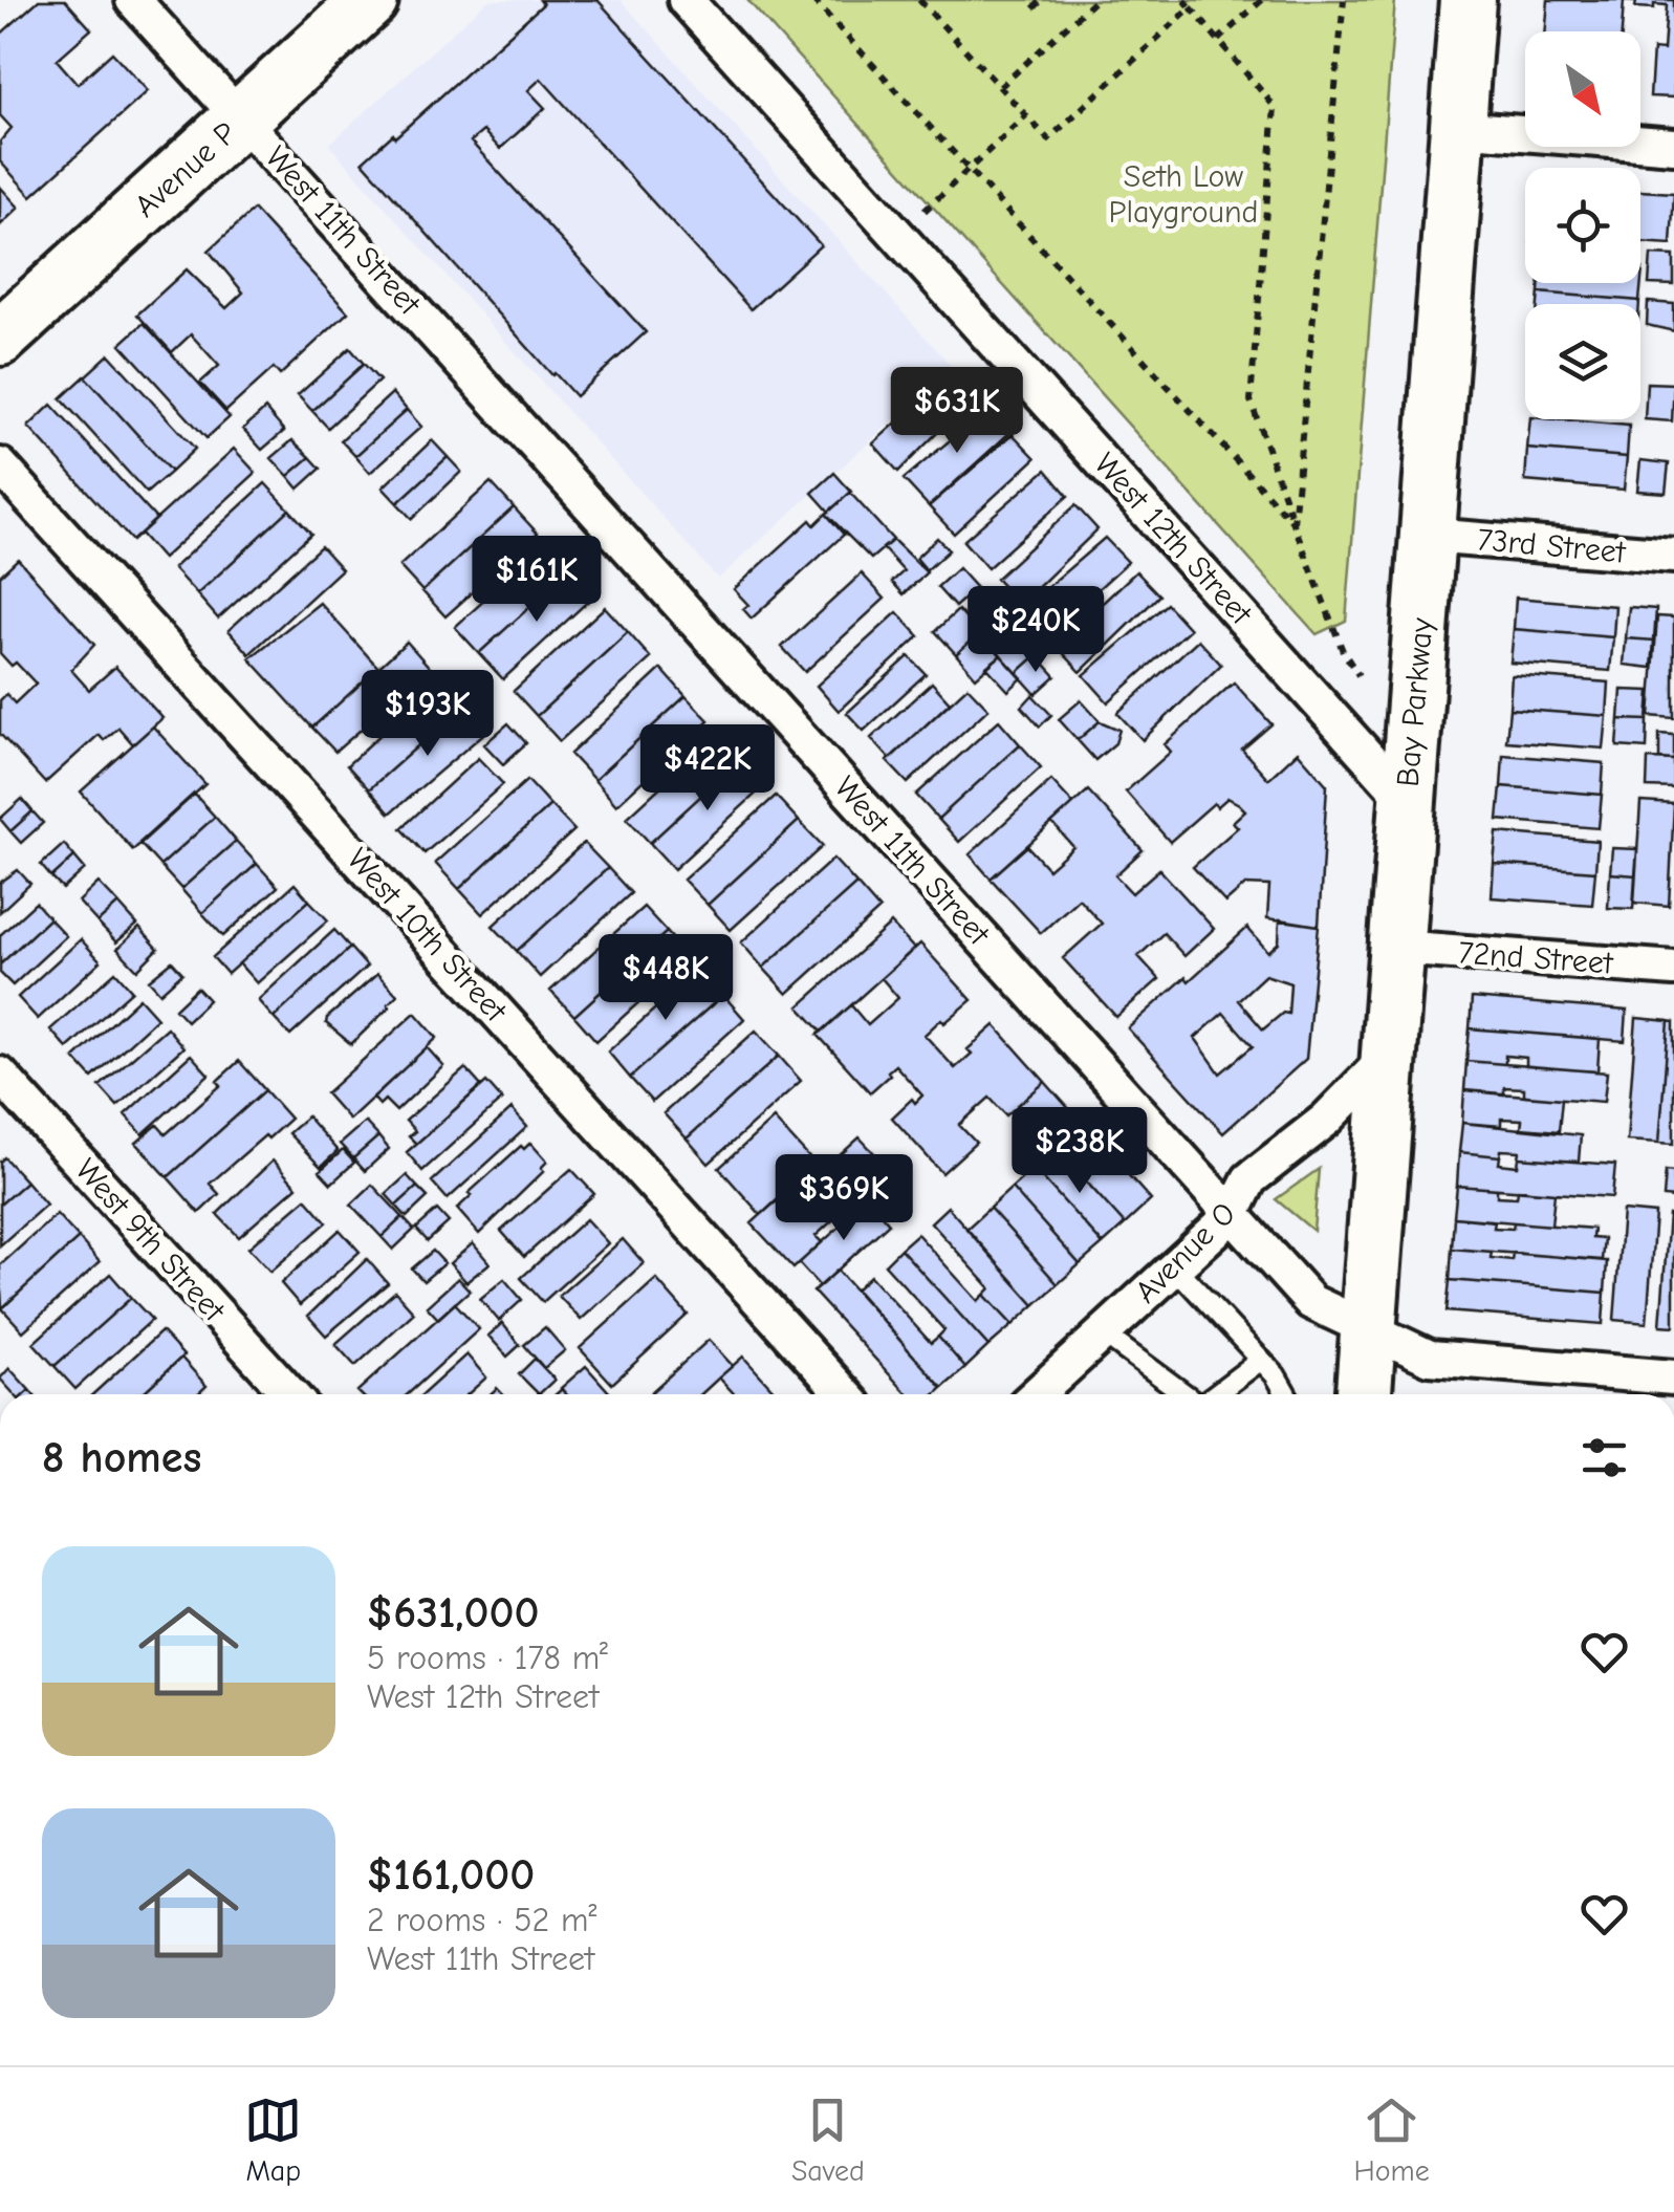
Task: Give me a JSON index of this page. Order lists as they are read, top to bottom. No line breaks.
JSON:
{"streets":{"main road":["Avenue P","Bay Parkway"],"street":["West 11th Street","West 12th Street","73rd Street","West 10th Street","72nd Street","West 9th Street","Avenue O"]},"crossings":[["Avenue P","West 11th Street"],["West 11th Street","Bay Parkway"],["West 11th Street","Avenue O"],["West 12th Street","Bay Parkway"],["73rd Street","Bay Parkway"],["Bay Parkway","72nd Street"],["Bay Parkway","Avenue O"]],"parks":["Seth Low Playground"],"north":"bottom right","page":{"price":["$631K","$161K","$240K","$193K","$422K","$448K","$238K","$369K"],"heading":"8 homes","list":[{"name":"$631,000","note":"5 rooms · 178 m² · West 12th Street"},{"name":"$161,000","note":"2 rooms · 52 m² · West 11th Street"}],"tabs":["Map","Saved","Home"]}}
